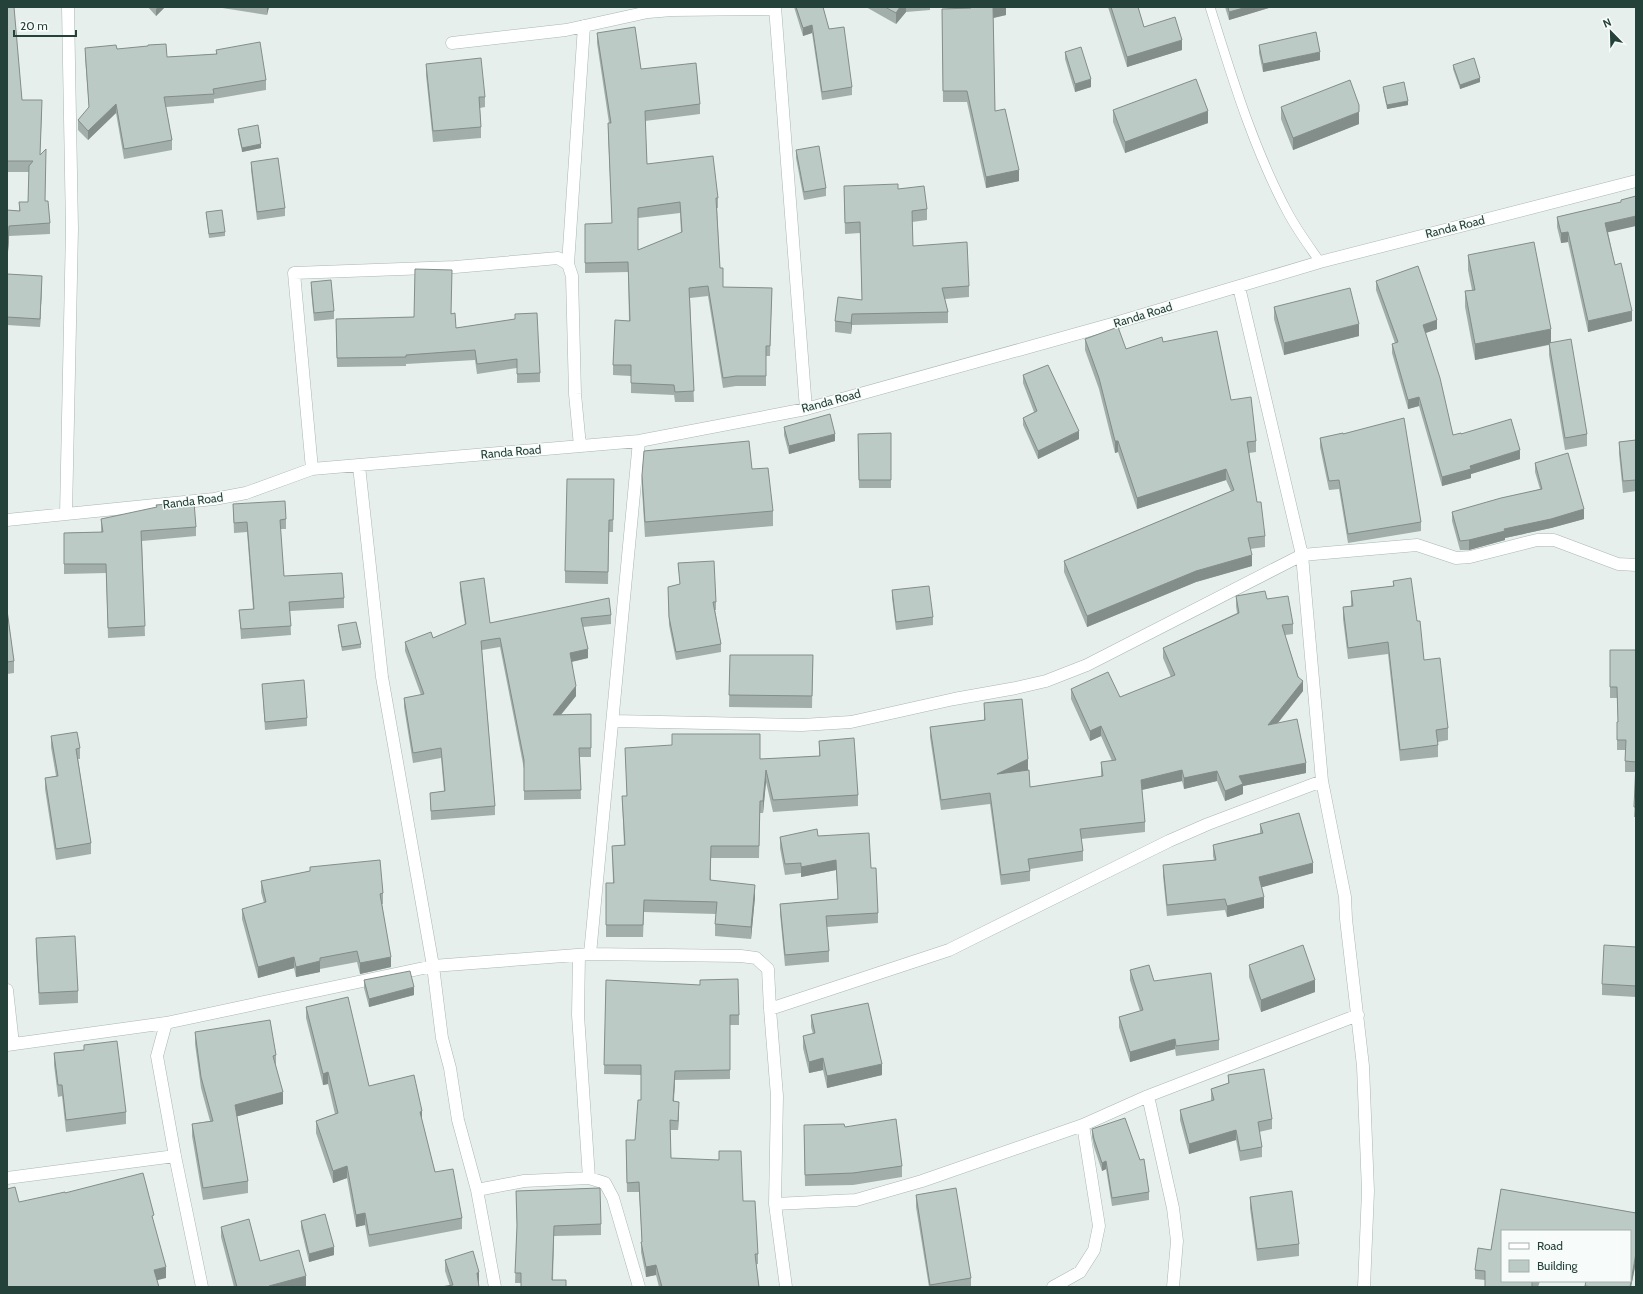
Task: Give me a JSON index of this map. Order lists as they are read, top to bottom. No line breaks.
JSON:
{"streets":{"street":["Randa Road"]},"legend":["Road","Building"],"scale_bar":"20 m","north":"top left"}
